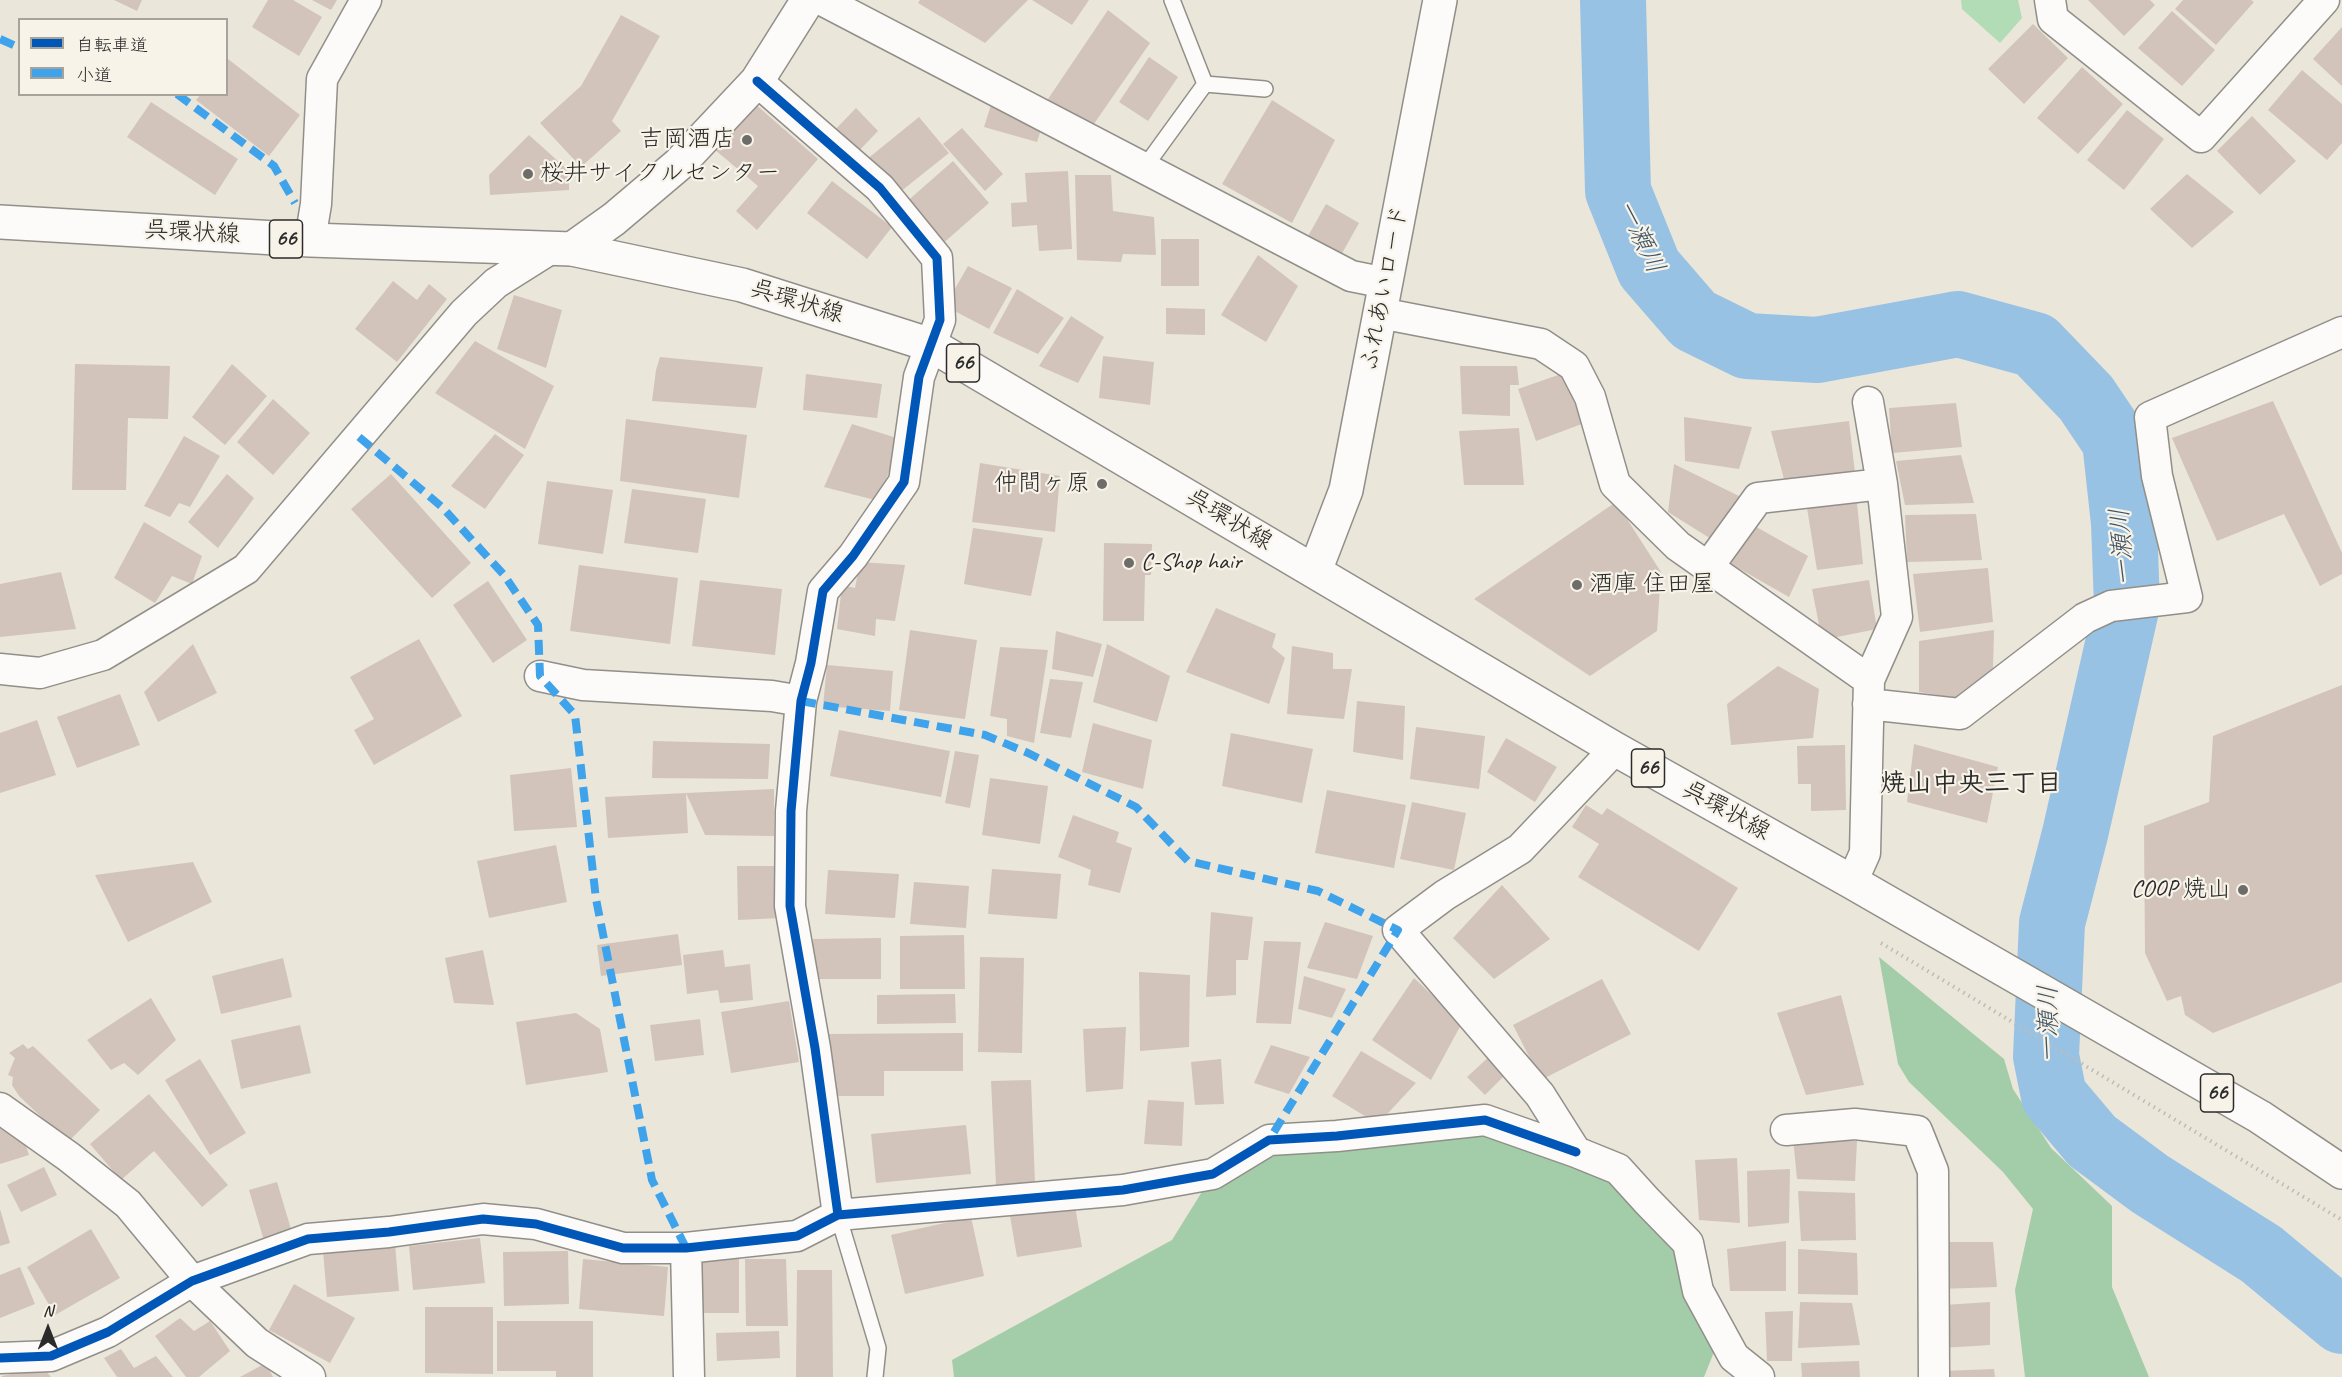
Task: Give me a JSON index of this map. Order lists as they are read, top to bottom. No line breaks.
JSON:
{"streets":{"main road":["呉環状線","66","ふれあいロード"]},"crossings":[["呉環状線","ふれあいロード"]],"districts":["焼山中央三丁目"],"water":["一瀬川"],"places":["吉岡酒店","桜井サイクルセンター","仲間ヶ原","C-Shop hair","酒庫 住田屋","COOP 焼山"],"legend":["自転車道","小道"],"north":"top"}
